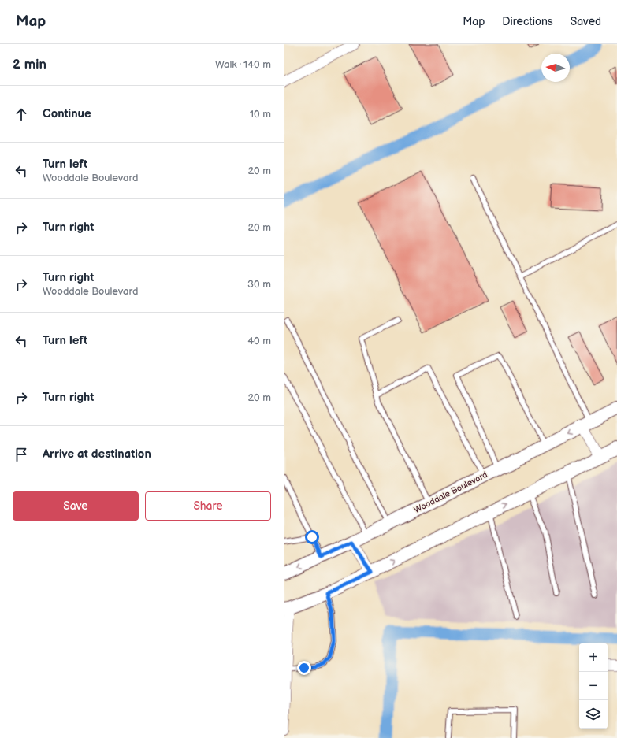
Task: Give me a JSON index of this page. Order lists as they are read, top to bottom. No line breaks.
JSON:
{"streets":{"street":["Wooddale Boulevard"]},"north":"left","page":{"header":"Map","nav":["Map","Directions","Saved"],"heading":["2 min","Walk · 140 m"],"list":[["Continue","10 m"],["Turn left","Wooddale Boulevard","20 m"],["Turn right","20 m"],["Turn right","Wooddale Boulevard","30 m"],["Turn left","40 m"],["Turn right","20 m"],"Arrive at destination"],"buttons":["Save","Share"],"map_buttons":["+","−"]}}
